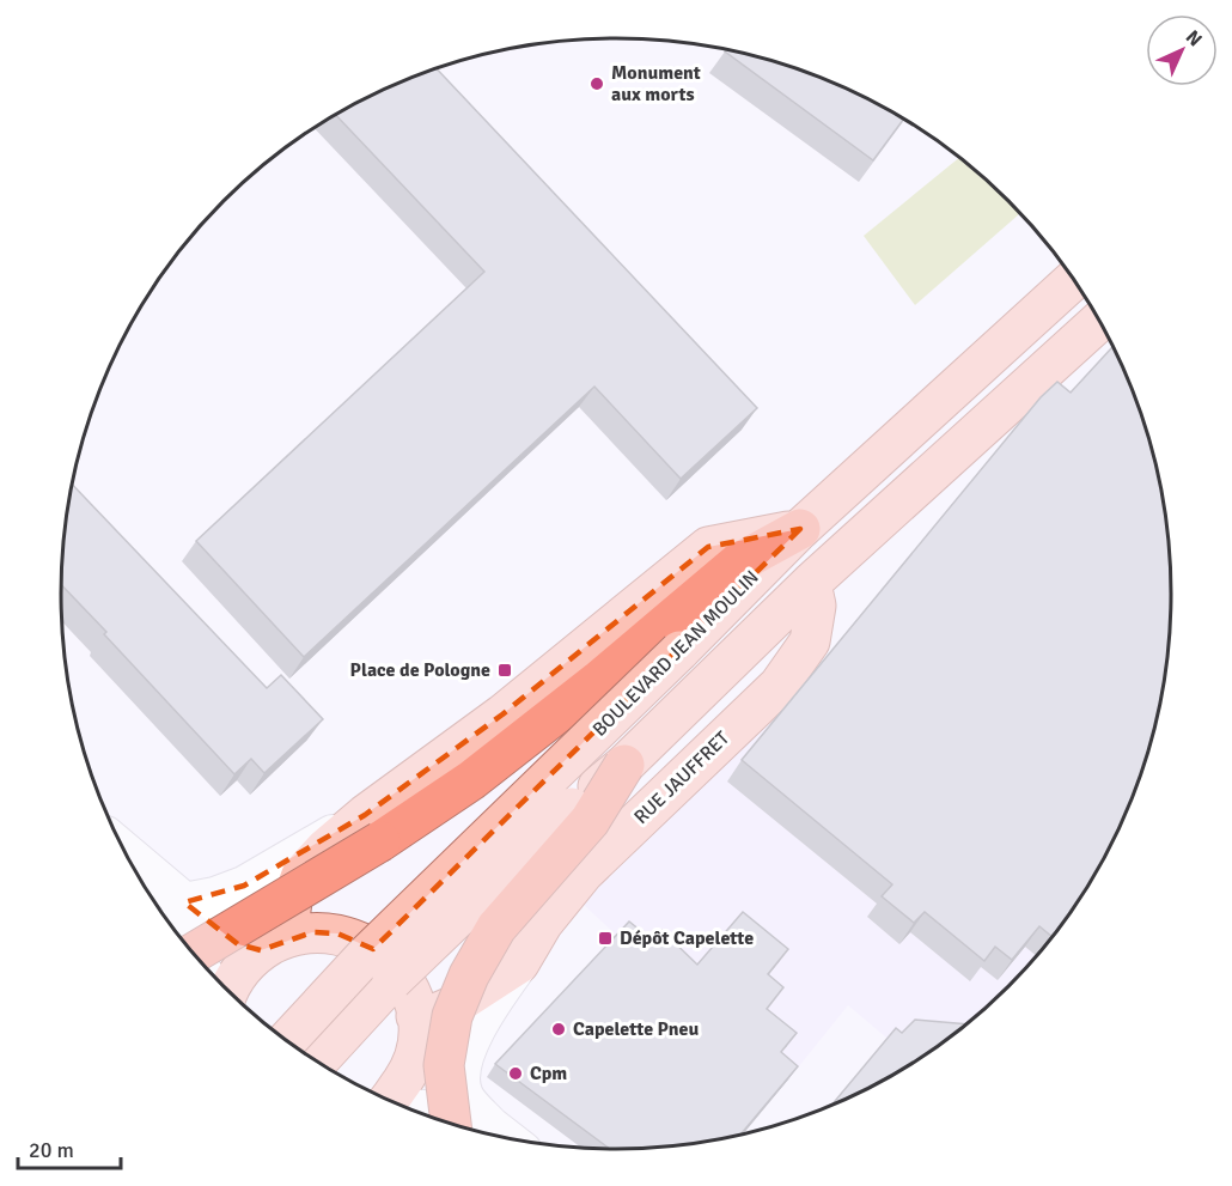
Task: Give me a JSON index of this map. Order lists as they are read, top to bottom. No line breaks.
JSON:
{"streets":{"main road":["BOULEVARD JEAN MOULIN","RUE JAUFFRET"]},"places":{"other":["Monument aux morts","Capelette Pneu","Cpm"],"transit":["Place de Pologne","Dépôt Capelette"]},"scale_bar":"20 m","north":"top right"}
